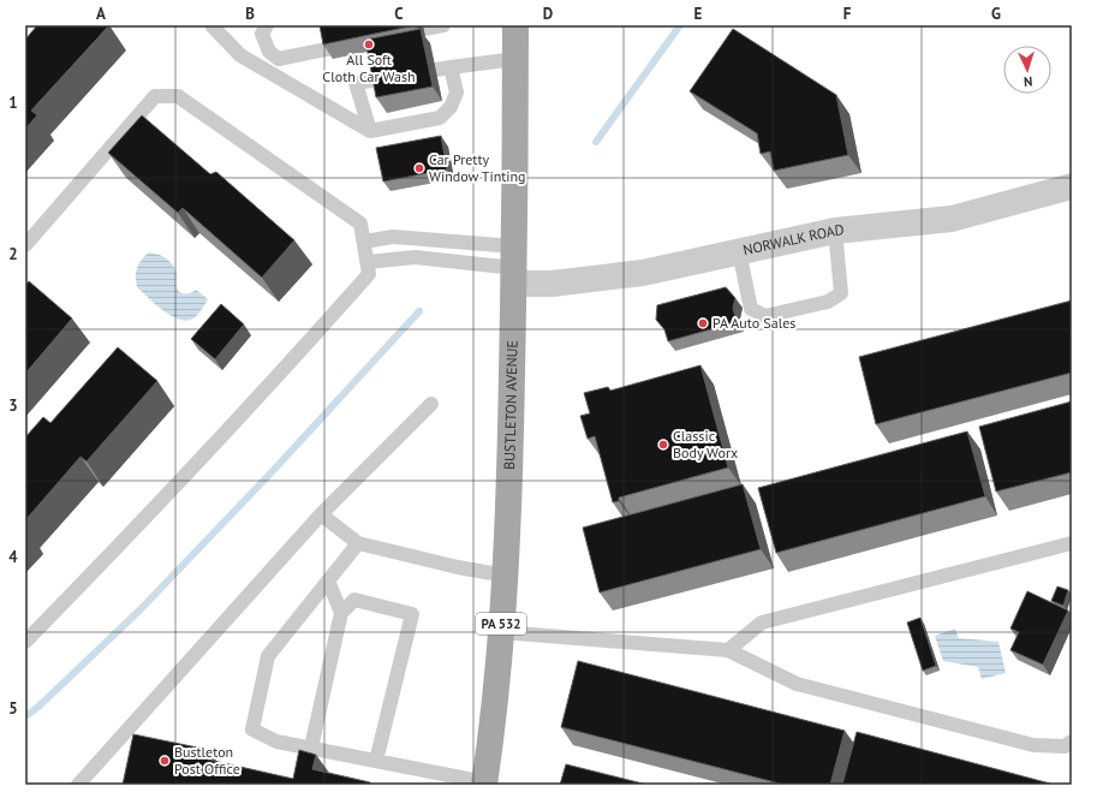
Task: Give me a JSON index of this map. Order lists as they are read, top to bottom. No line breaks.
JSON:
{"streets":{"main road":["BUSTLETON AVENUE","PA 532"],"street":["NORWALK ROAD"]},"crossings":[["NORWALK ROAD","BUSTLETON AVENUE"]],"places":["All Soft Cloth Car Wash","Car Pretty Window Tinting","PA Auto Sales","Classic Body Worx","Bustleton Post Office"],"north":"bottom","grid":{"columns":["A","B","C","D","E","F","G"],"rows":["1","2","3","4","5"]}}
